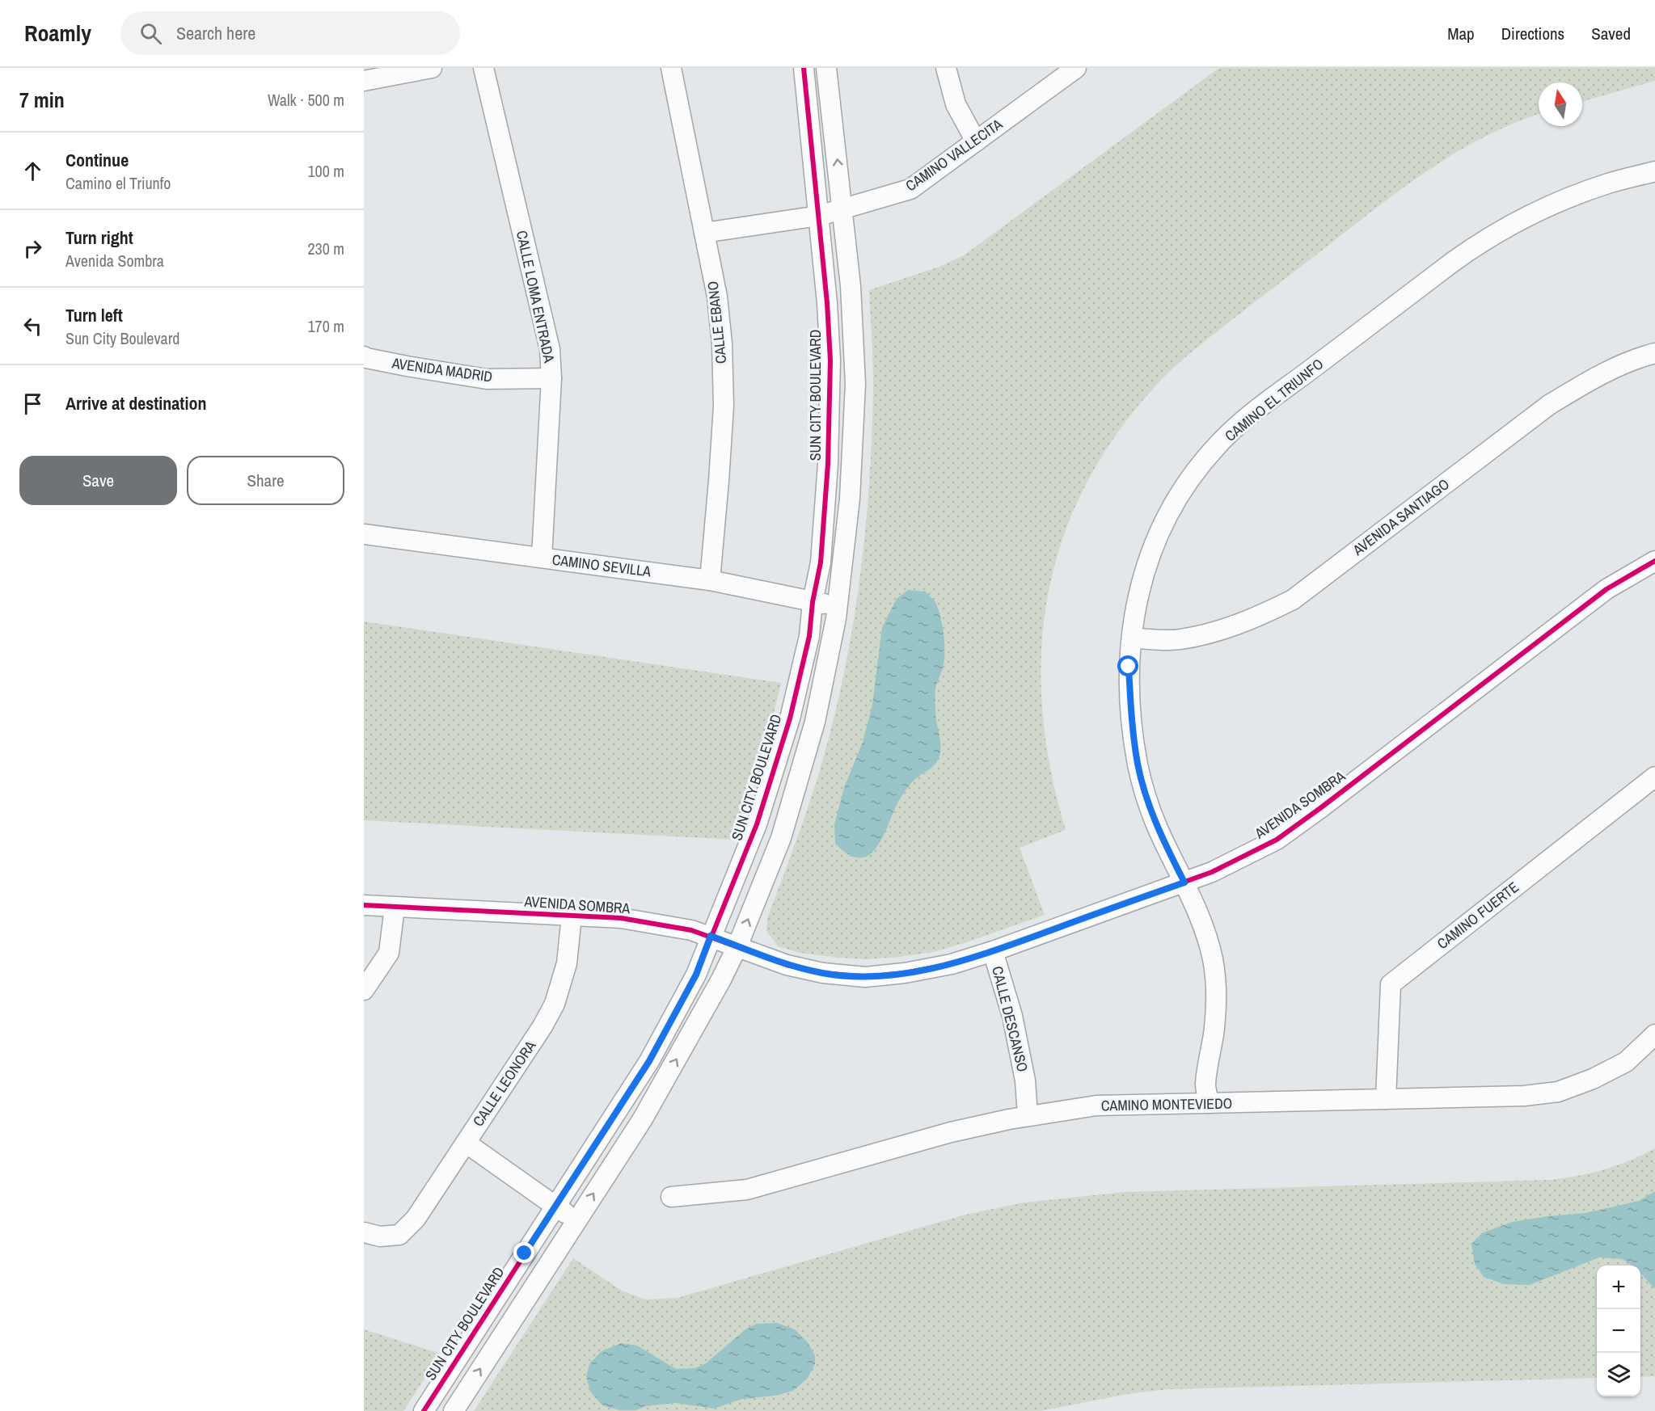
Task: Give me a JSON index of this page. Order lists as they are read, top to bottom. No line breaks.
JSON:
{"streets":{"street":["CAMINO VALLECITA","CALLE LOMA ENTRADA","CALLE EBANO","AVENIDA MADRID","SUN CITY BOULEVARD","CAMINO EL TRIUNFO","AVENIDA SANTIAGO","CAMINO SEVILLA","AVENIDA SOMBRA","CAMINO FUERTE","CALLE DESCANSO","CALLE LEONORA","CAMINO MONTEVIEDO"]},"crossings":[["CAMINO VALLECITA","CALLE EBANO"],["CAMINO VALLECITA","SUN CITY BOULEVARD"],["CALLE LOMA ENTRADA","AVENIDA MADRID"],["CALLE LOMA ENTRADA","CAMINO SEVILLA"],["CALLE EBANO","CAMINO SEVILLA"],["SUN CITY BOULEVARD","CAMINO SEVILLA"],["SUN CITY BOULEVARD","AVENIDA SOMBRA"],["CAMINO EL TRIUNFO","AVENIDA SANTIAGO"],["CAMINO EL TRIUNFO","AVENIDA SOMBRA"],["CAMINO EL TRIUNFO","CAMINO MONTEVIEDO"],["AVENIDA SOMBRA","CALLE DESCANSO"],["AVENIDA SOMBRA","CALLE LEONORA"],["CAMINO FUERTE","CAMINO MONTEVIEDO"],["CALLE DESCANSO","CAMINO MONTEVIEDO"]],"north":"top","page":{"header":"Roamly","search":"Search here","nav":["Map","Directions","Saved"],"heading":["7 min","Walk · 500 m"],"list":[["Continue","Camino el Triunfo","100 m"],["Turn right","Avenida Sombra","230 m"],["Turn left","Sun City Boulevard","170 m"],"Arrive at destination"],"buttons":["Save","Share"],"map_buttons":["+","−"]}}
